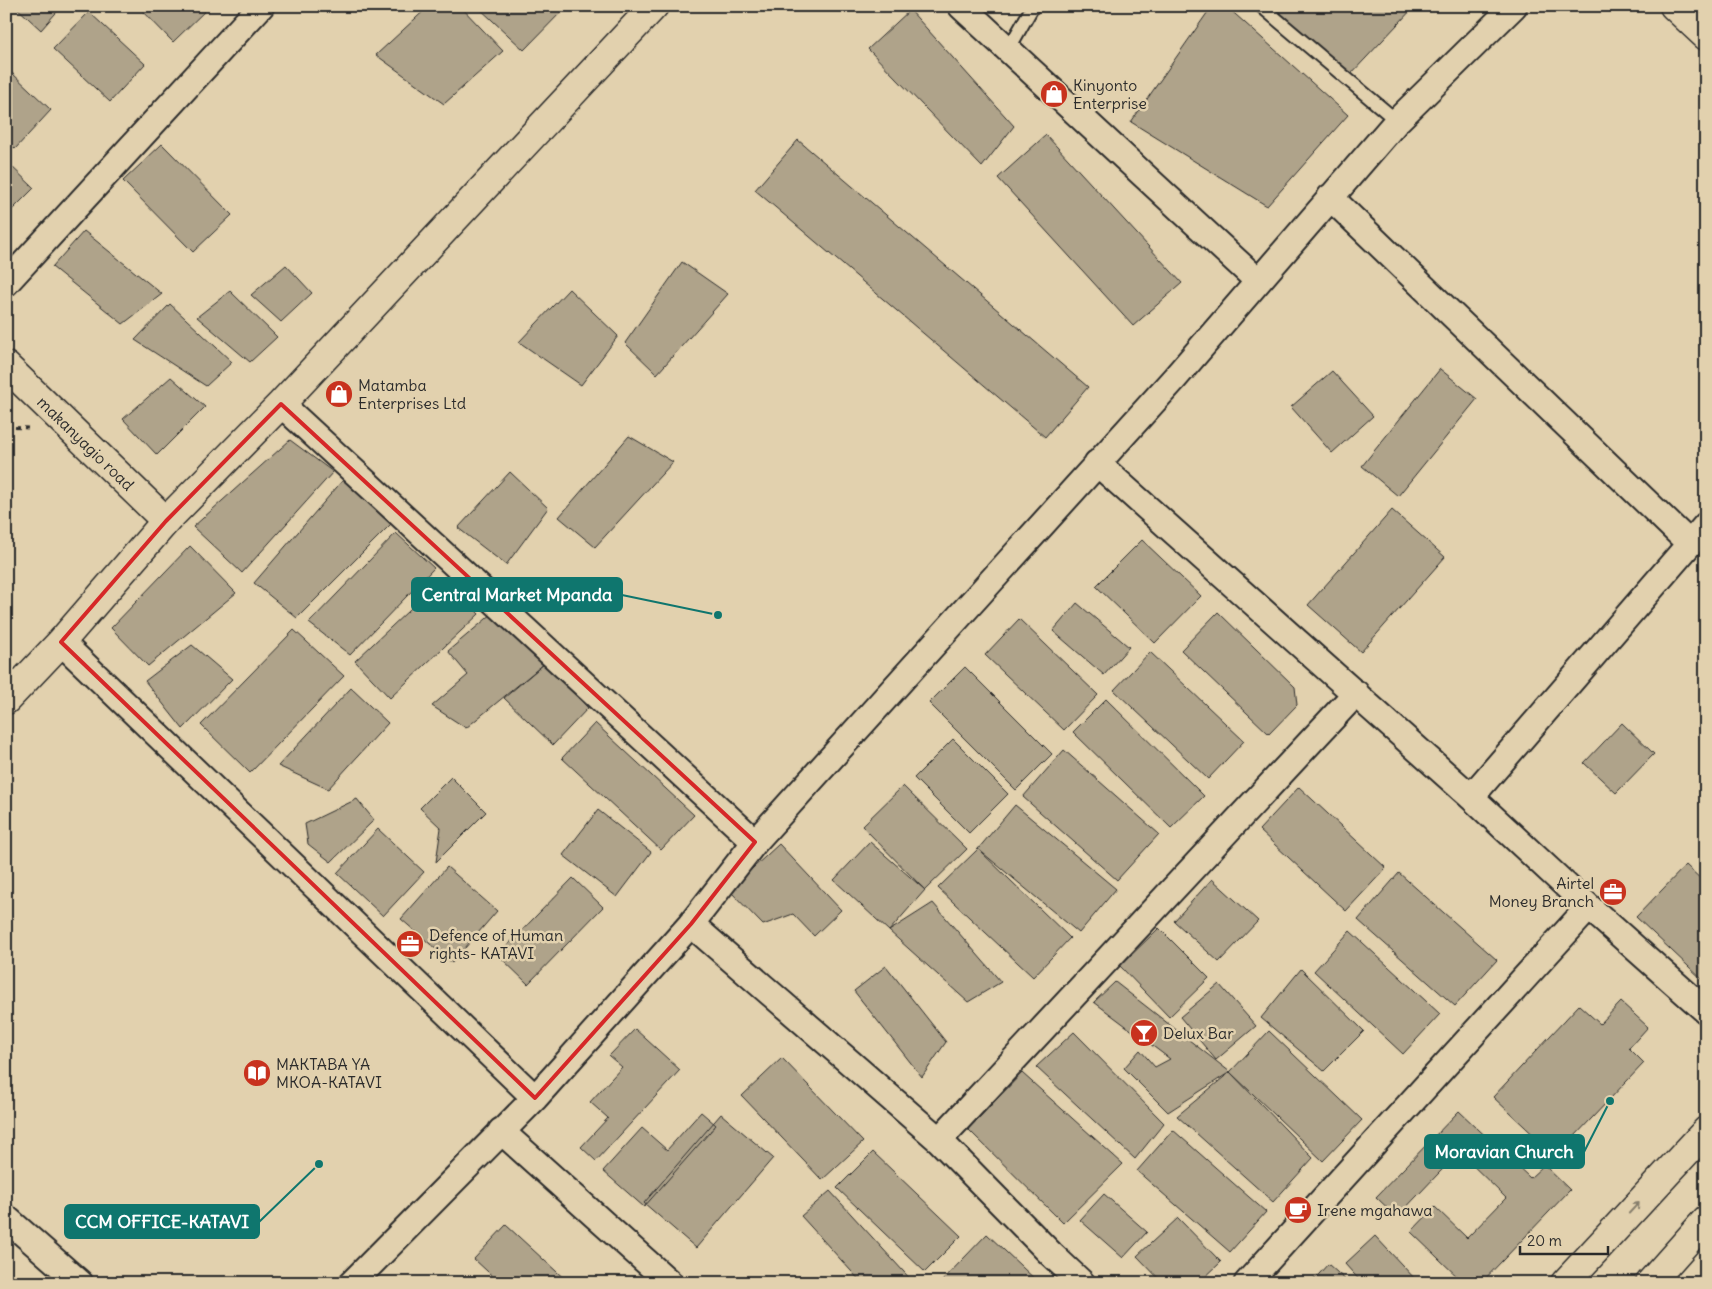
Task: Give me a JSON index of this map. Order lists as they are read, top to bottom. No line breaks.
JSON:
{"streets":{"street":["makanyagio road"]},"places":{"shop":["Kinyonto Enterprise","Matamba Enterprises Ltd"],"other":["Central Market Mpanda","Moravian Church","CCM OFFICE-KATAVI"],"office":["Airtel Money Branch","Defence of Human rights- KATAVI"],"bar":["Delux Bar"],"library":["MAKTABA YA MKOA-KATAVI"],"cafe":["Irene mgahawa"]},"scale_bar":"20 m"}
